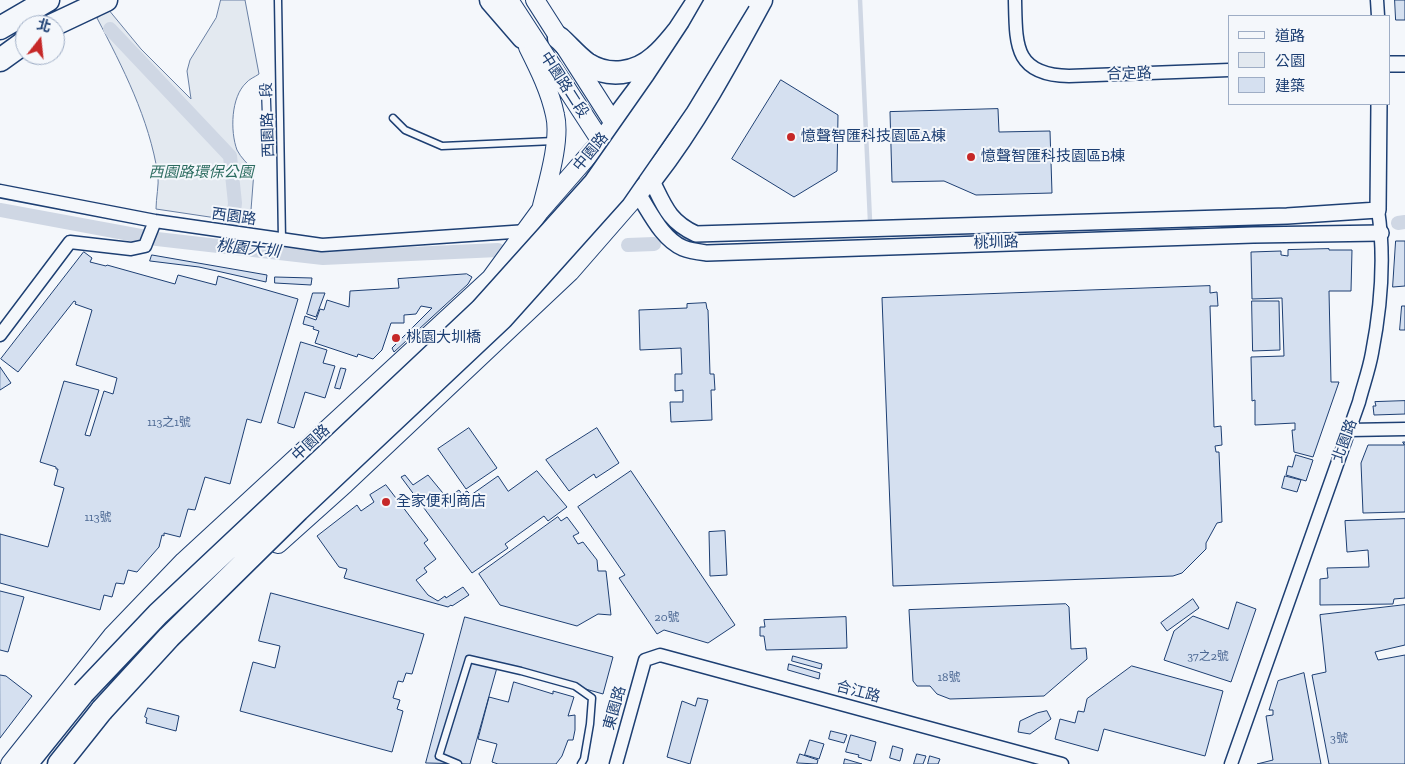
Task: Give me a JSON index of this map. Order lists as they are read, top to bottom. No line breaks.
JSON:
{"streets":{"main road":["中園路二段","中園路"],"street":["合定路","西園路","桃圳路","北園路","合江路","東園路"],"lane":["西園路二段"]},"crossings":[["中園路二段","中園路"],["中園路二段","桃圳路"],["西園路二段","西園路"],["中園路","西園路"],["桃圳路","北園路"],["合江路","東園路"]],"water":["桃園大圳"],"parks":["西園路環保公園"],"places":["憶聲智匯科技園區A棟","憶聲智匯科技園區B棟","桃園大圳橋","全家便利商店"],"house_numbers":["113之1號","113號","20號","37之2號","18號","3號"],"legend":["道路","公園","建築"],"north":"top"}
